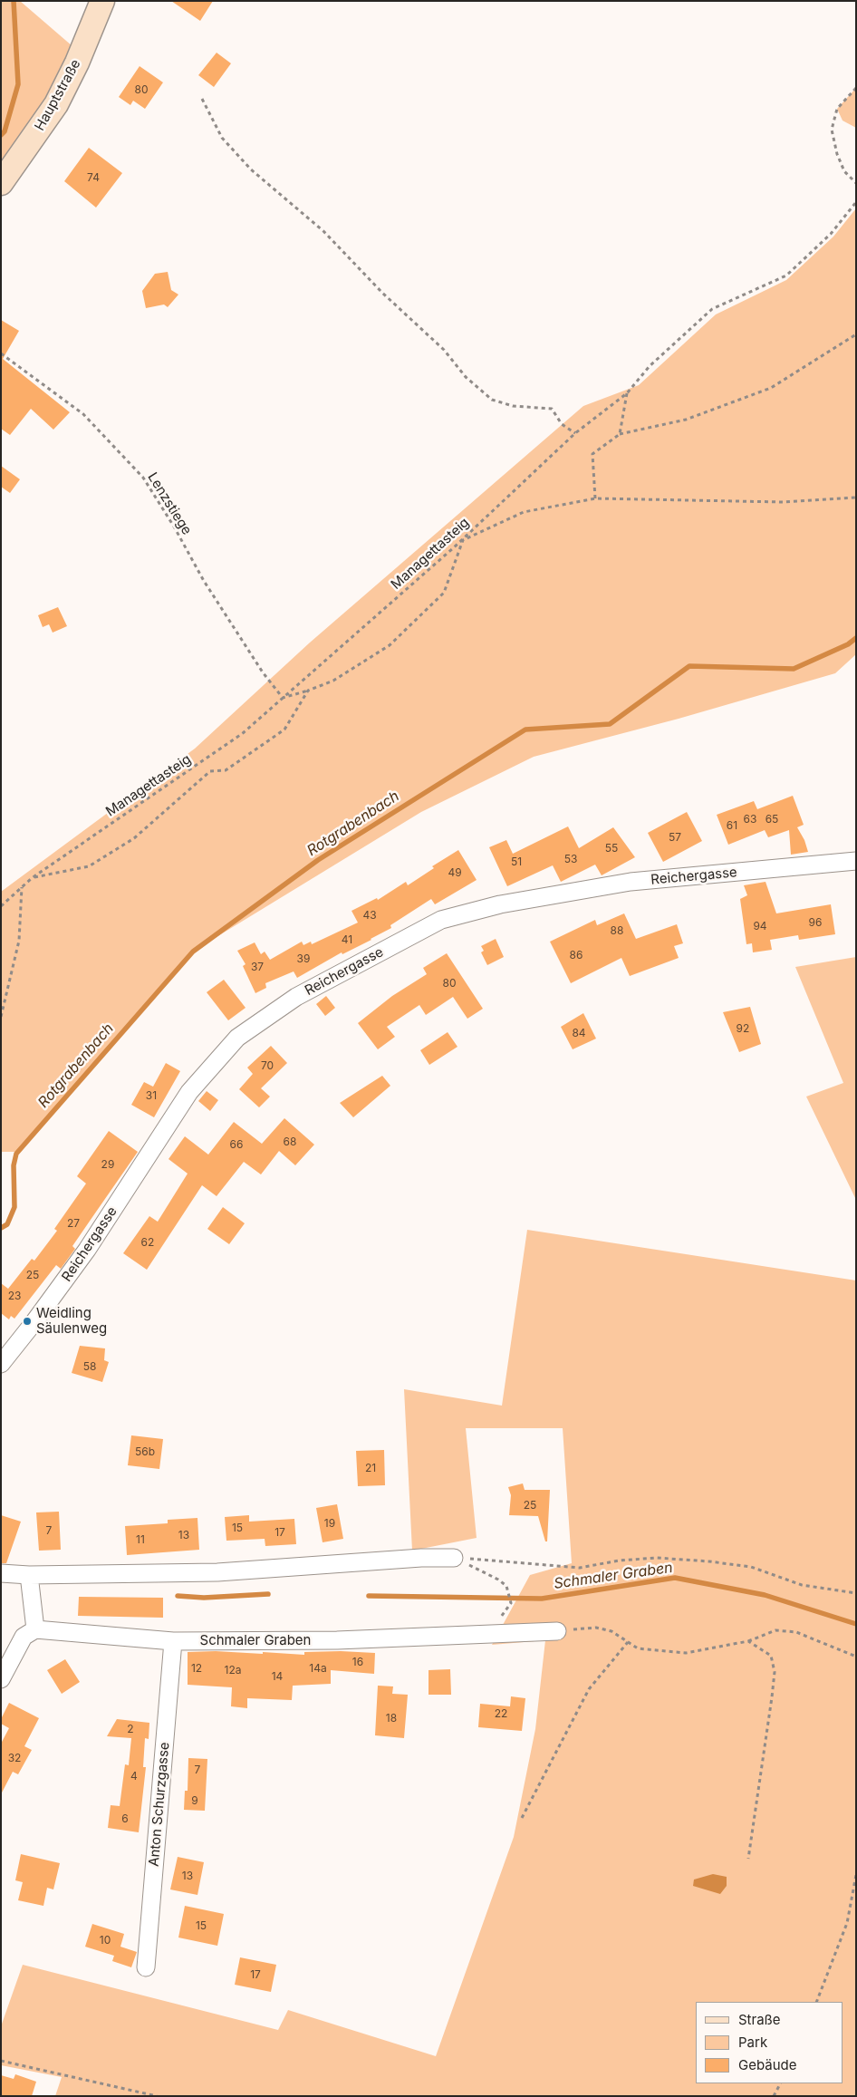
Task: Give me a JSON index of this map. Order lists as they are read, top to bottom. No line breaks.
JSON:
{"streets":{"main road":["Hauptstraße"],"street":["Reichergasse","Schmaler Graben","Anton Schurzgasse"],"path":["Lenzstiege","Managettasteig"]},"crossings":[["Lenzstiege","Managettasteig"],["Schmaler Graben","Anton Schurzgasse"]],"water":["Rotgrabenbach","Schmaler Graben"],"places":["Weidling Säulenweg"],"house_numbers":["80","74","63","65","61","57","55","53","51","49","43","96","94","88","41","86","39","37","80","92","84","70","31","68","66","29","27","62","25","23","58","56b","21","25","19","15","7","17","13","11","16","12","14a","12a","14","22","18","2","32","7","4","9","6","13","15","10","17"],"legend":["Straße","Park","Gebäude"]}
